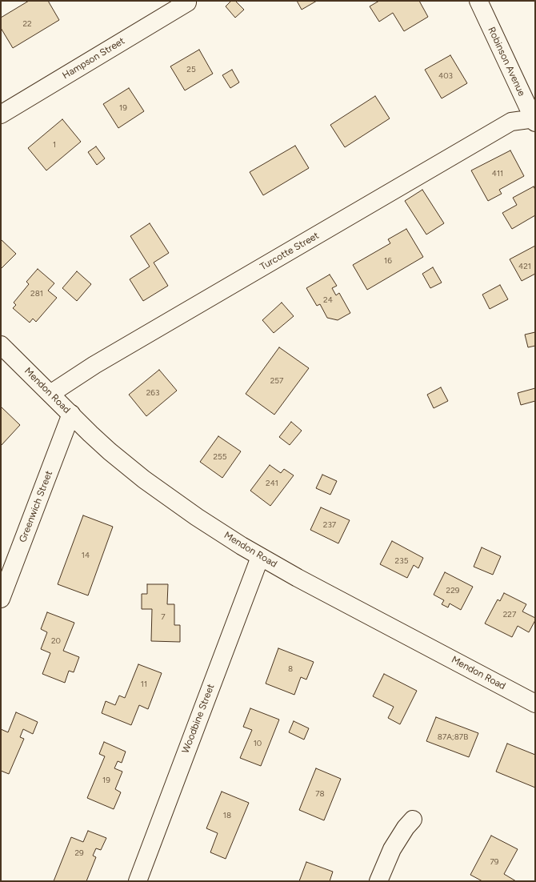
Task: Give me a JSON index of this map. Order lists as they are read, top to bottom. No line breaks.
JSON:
{"streets":{"street":["Hampson Street","Robinson Avenue","Turcotte Street","Mendon Road","Greenwich Street","Woodbine Street"]},"crossings":[["Robinson Avenue","Turcotte Street"],["Turcotte Street","Mendon Road"],["Mendon Road","Greenwich Street"],["Mendon Road","Woodbine Street"]],"house_numbers":["22","25","403","19","1","411","16","421","281","24","257","263","255","241","237","14","235","229","227","7","20","8","11","87A;87B","10","19","78","18","29","79"]}
